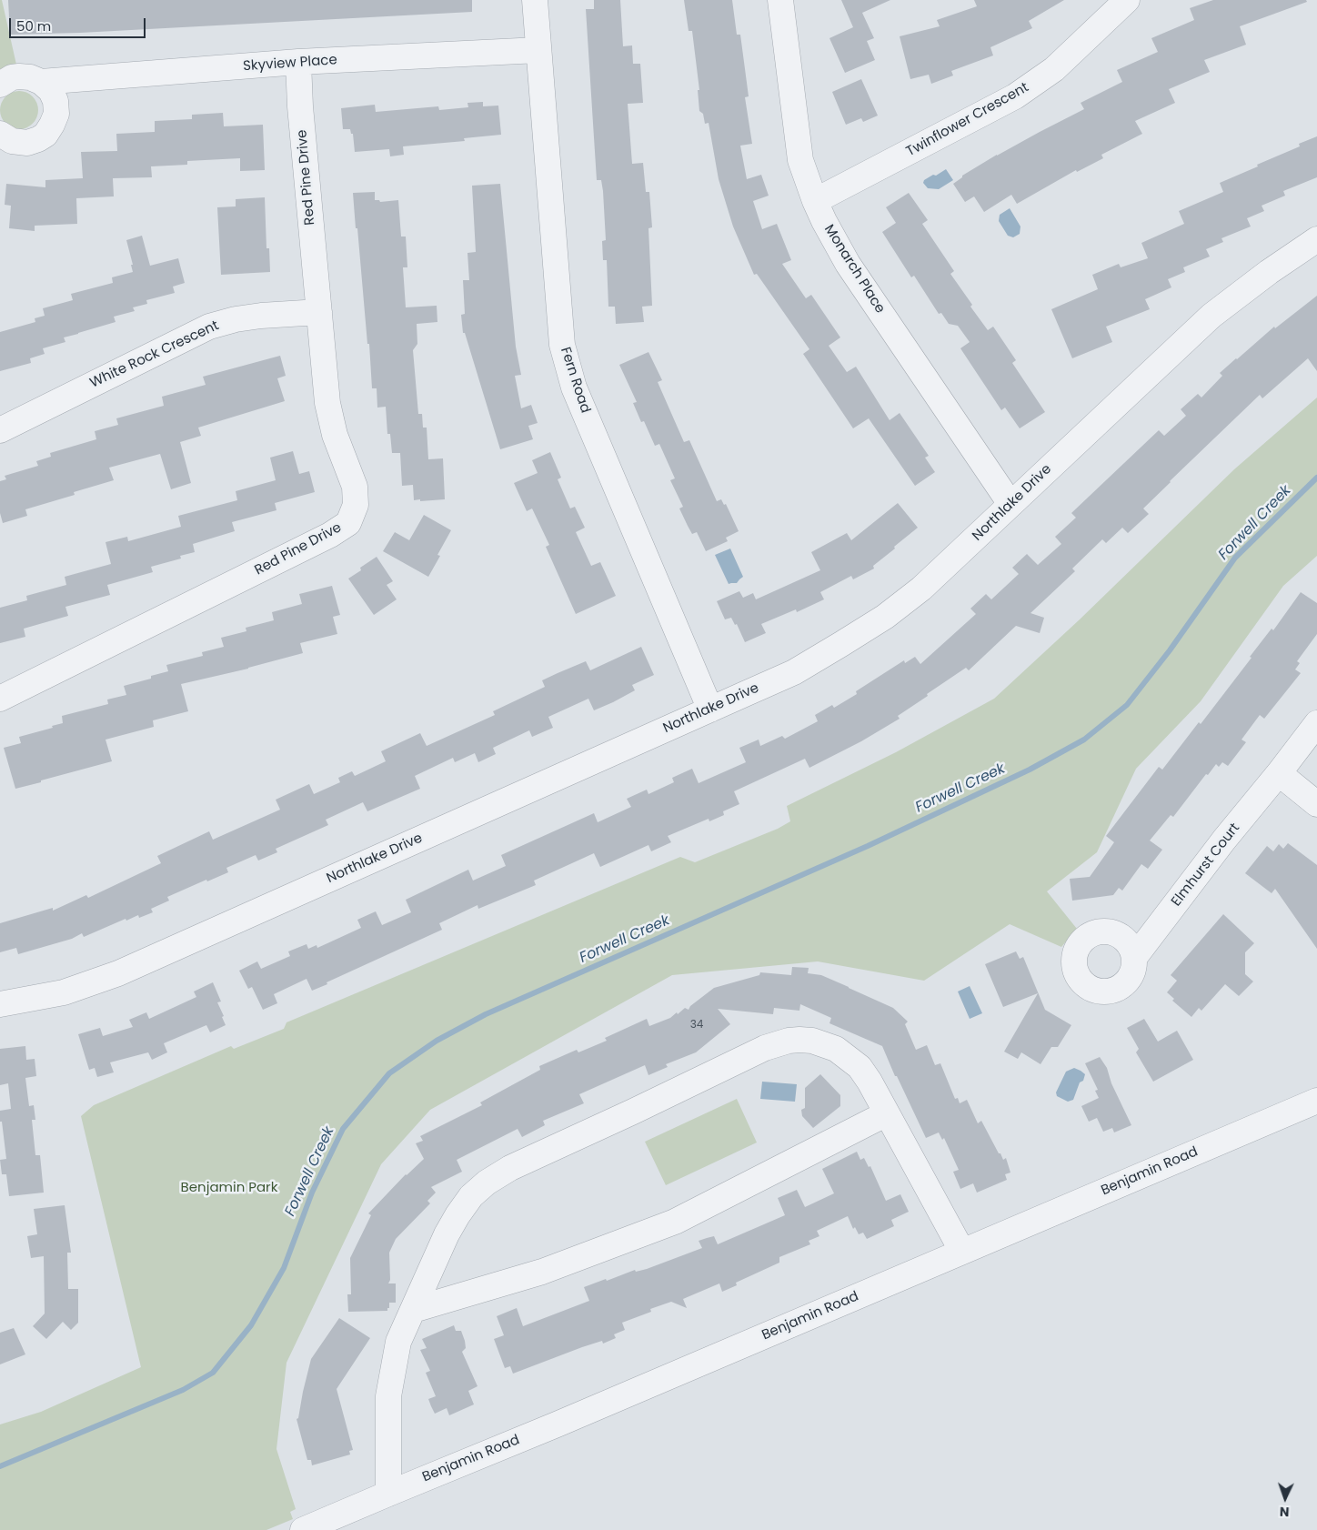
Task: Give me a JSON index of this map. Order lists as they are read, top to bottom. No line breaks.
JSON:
{"streets":{"street":["Skyview Place","Twinflower Crescent","Red Pine Drive","Monarch Place","White Rock Crescent","Fern Road","Northlake Drive","Elmhurst Court","Benjamin Road"]},"crossings":[["Skyview Place","Red Pine Drive"],["Skyview Place","Fern Road"],["Twinflower Crescent","Monarch Place"],["Red Pine Drive","White Rock Crescent"],["Monarch Place","Northlake Drive"],["Fern Road","Northlake Drive"]],"water":["Forwell Creek"],"parks":["Benjamin Park"],"house_numbers":["34"],"scale_bar":"50 m","north":"bottom"}
